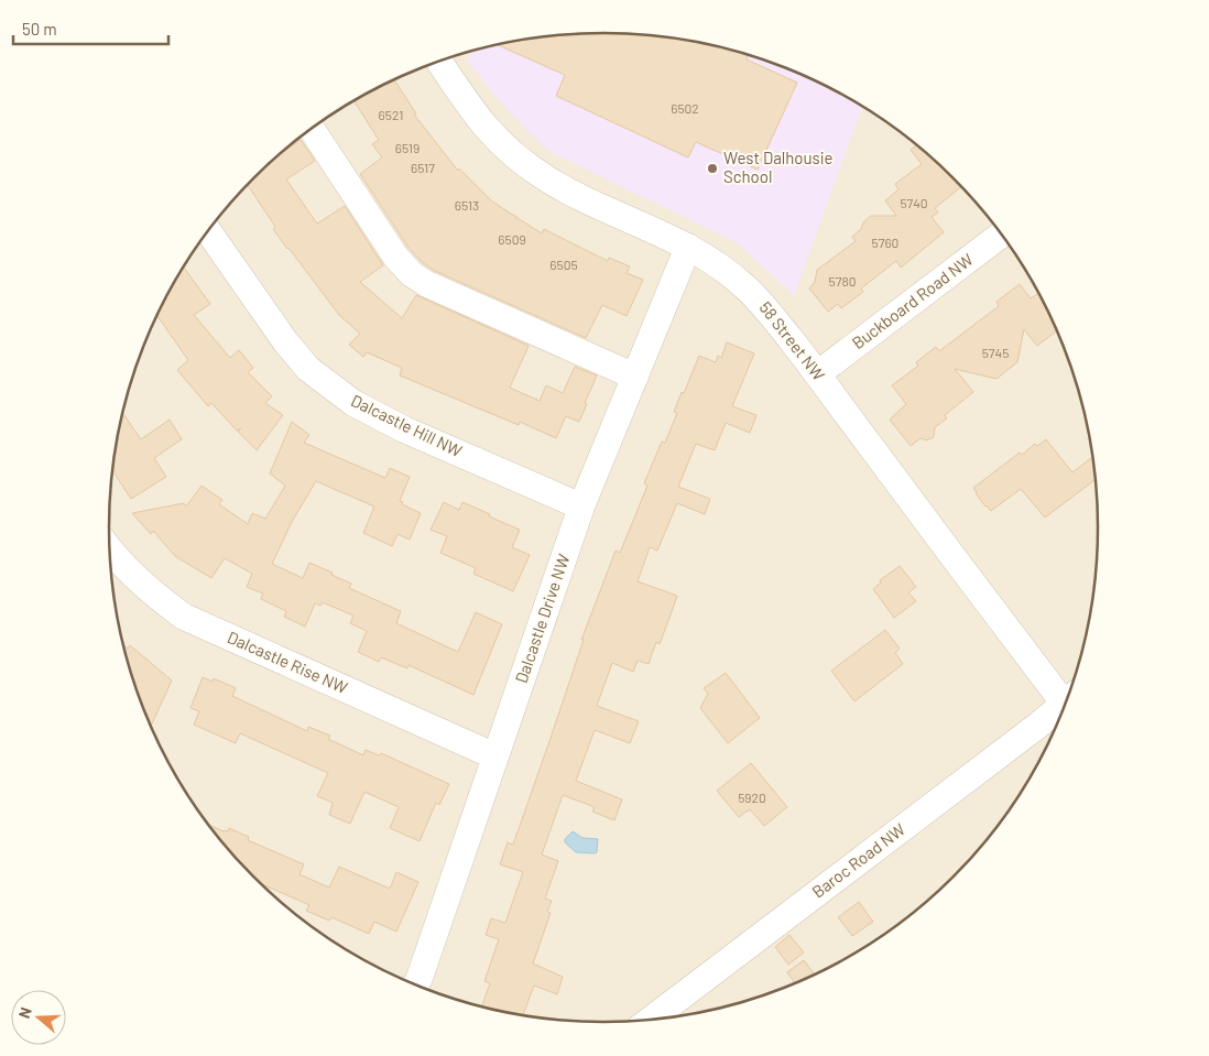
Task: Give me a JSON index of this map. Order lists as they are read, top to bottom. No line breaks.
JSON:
{"streets":{"street":["Buckboard Road NW","58 Street NW","Dalcastle Hill NW","Dalcastle Drive NW","Dalcastle Rise NW","Baroc Road NW"]},"crossings":[["Buckboard Road NW","58 Street NW"],["58 Street NW","Dalcastle Drive NW"],["Dalcastle Hill NW","Dalcastle Drive NW"],["Dalcastle Drive NW","Dalcastle Rise NW"]],"places":["West Dalhousie School"],"house_numbers":["6502","6521","6519","6517","5740","6513","6509","5760","6505","5780","5745","5920"],"scale_bar":"50 m","north":"left"}
